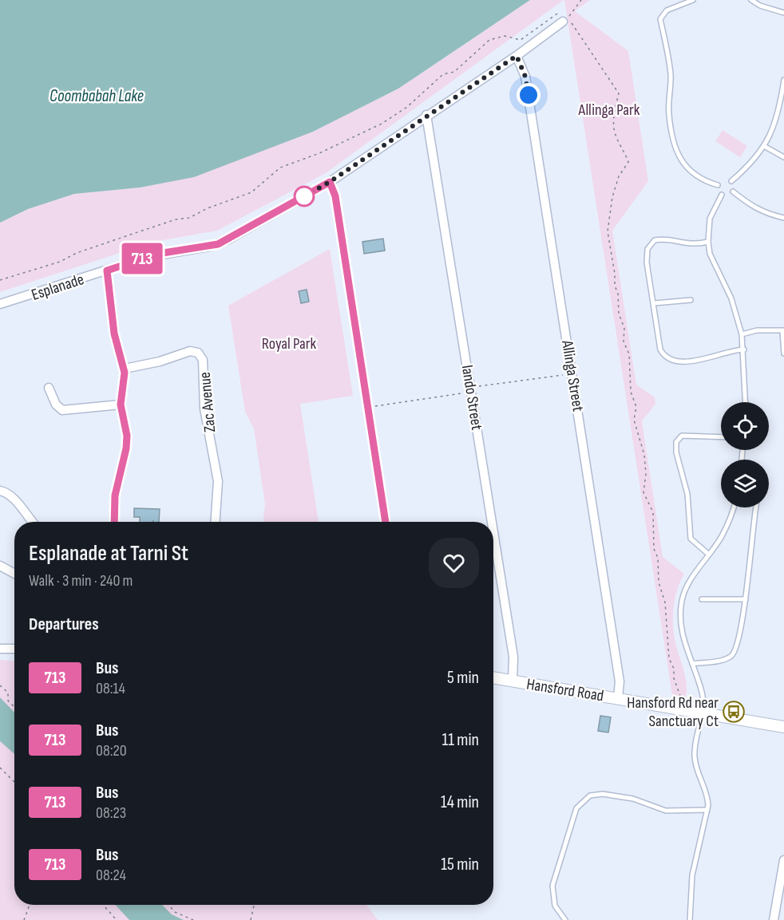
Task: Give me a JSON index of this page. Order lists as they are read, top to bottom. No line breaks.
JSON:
{"streets":{"street":["Esplanade","Allinga Street","Iando Street","Zac Avenue","Hansford Road"]},"crossings":[["Esplanade","Allinga Street"],["Esplanade","Iando Street"],["Allinga Street","Hansford Road"],["Iando Street","Hansford Road"]],"water":["Coombabah Lake"],"parks":["Allinga Park","Royal Park"],"places":{"bus stop":["Hansford Rd near Sanctuary Ct"]},"lines":["bus line 713"],"page":{"on_map":"713","heading":[["Esplanade at Tarni St","Walk · 3 min · 240 m"],"Departures"],"list":[{"mark":"713","name":"Bus","note":"08:14","value":"5 min"},{"mark":"713","name":"Bus","note":"08:20","value":"11 min"},{"mark":"713","name":"Bus","note":"08:23","value":"14 min"},{"mark":"713","name":"Bus","note":"08:24","value":"15 min"}]}}
